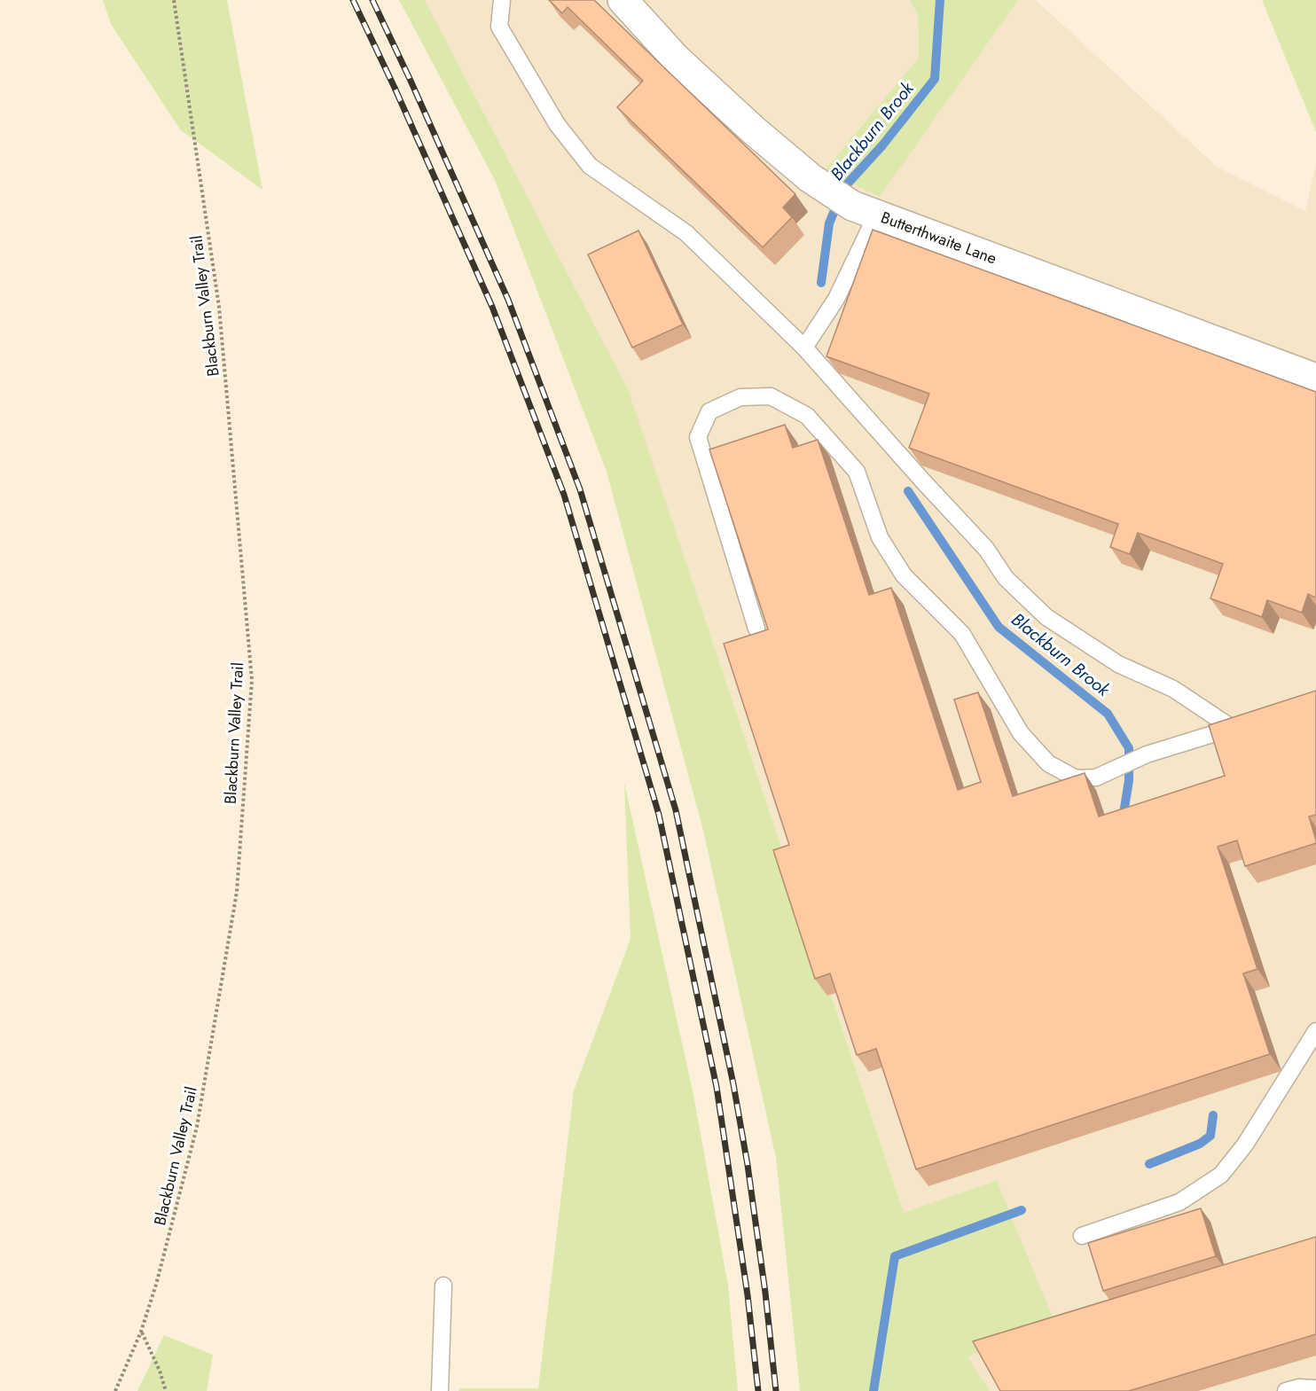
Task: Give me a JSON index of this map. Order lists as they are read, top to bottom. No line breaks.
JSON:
{"streets":{"street":["Butterthwaite Lane"],"path":["Blackburn Valley Trail"]},"water":["Blackburn Brook"]}
